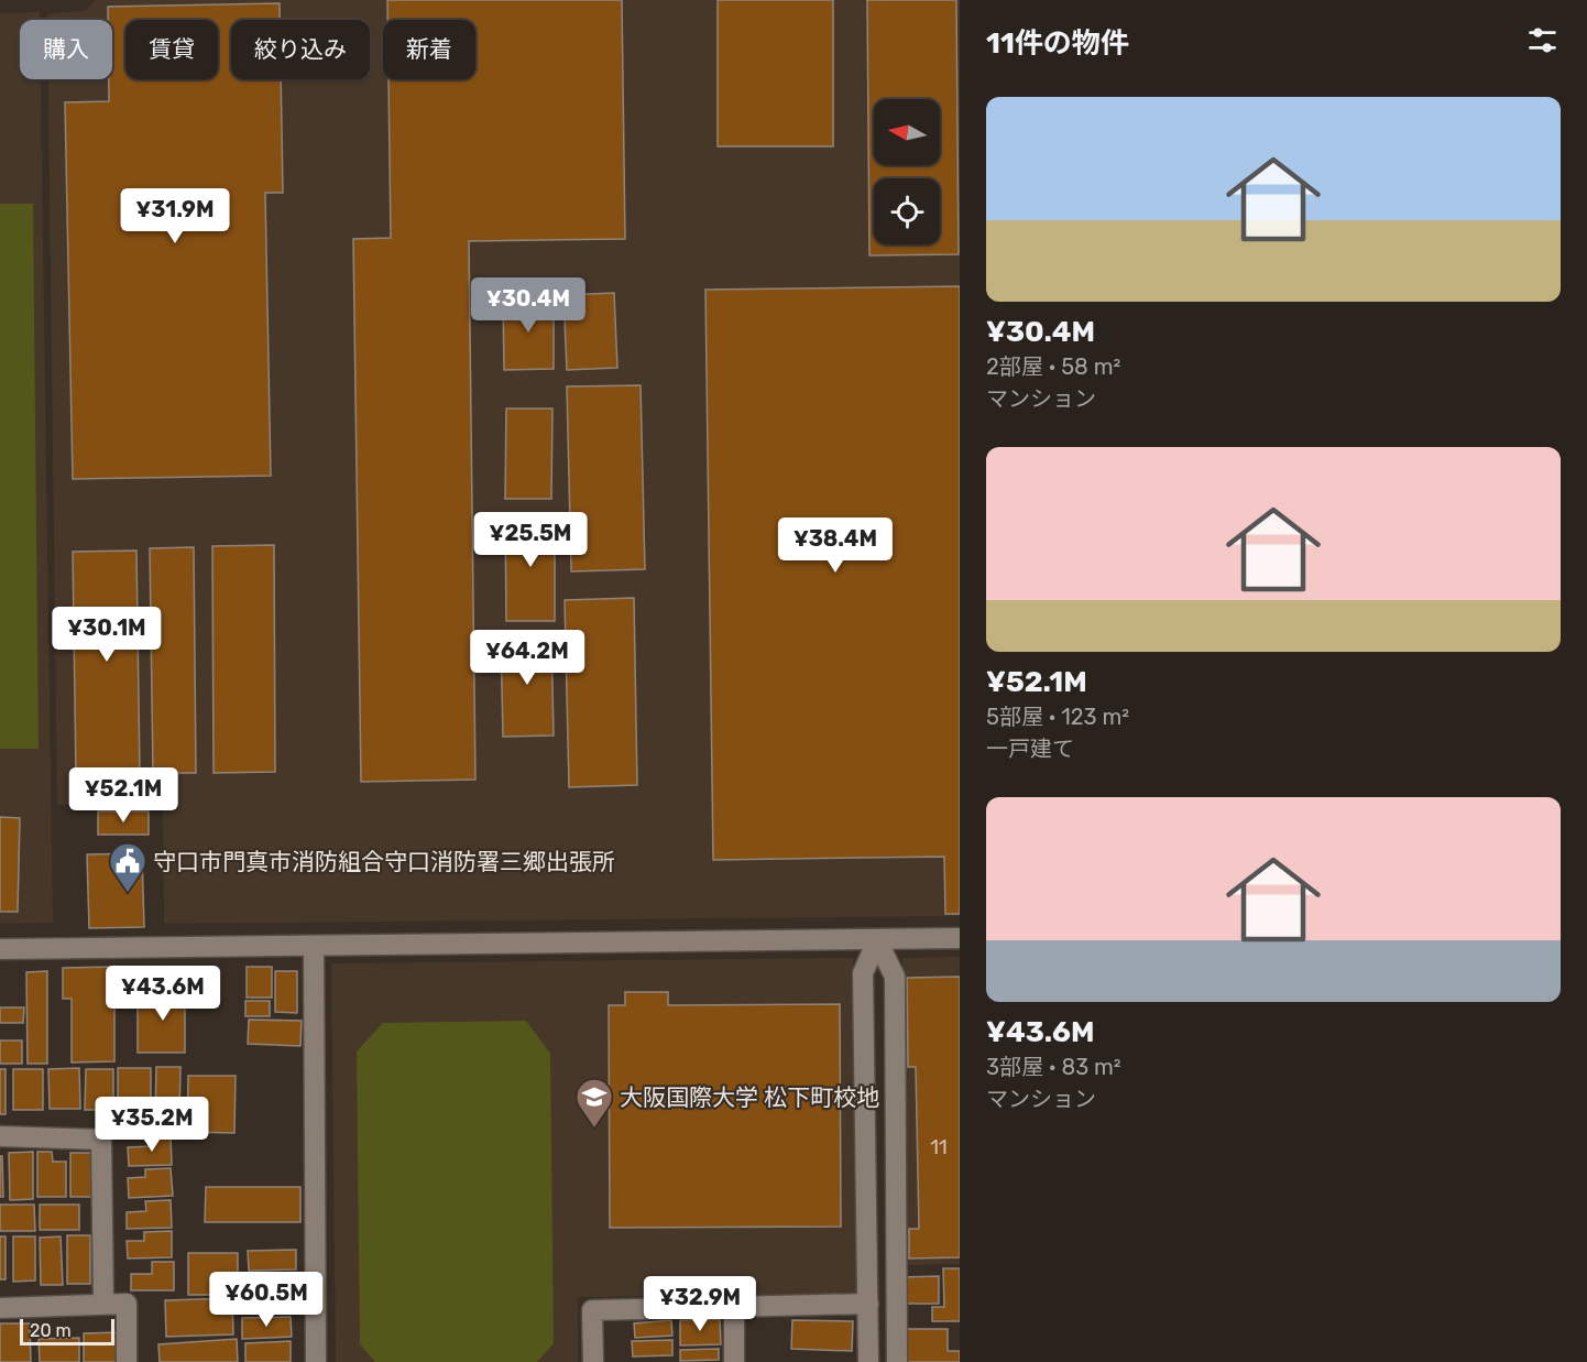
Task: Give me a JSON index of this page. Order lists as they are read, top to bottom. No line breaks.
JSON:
{"places":{"public building":["守口市門真市消防組合守口消防署三郷出張所"],"school or university":["大阪国際大学 松下町校地"]},"house_numbers":["11"],"scale_bar":"20 m","north":"left","page":{"heading":"11件の物件","chip":["購入","賃貸","絞り込み","新着"],"list":[{"name":"¥30.4M","note":"2部屋 · 58 m² · マンション"},{"name":"¥52.1M","note":"5部屋 · 123 m² · 一戸建て"},{"name":"¥43.6M","note":"3部屋 · 83 m² · マンション"}],"price":["¥31.9M","¥30.4M","¥25.5M","¥38.4M","¥30.1M","¥64.2M","¥52.1M","¥43.6M","¥35.2M","¥60.5M","¥32.9M"],"scale":"20 m"}}
